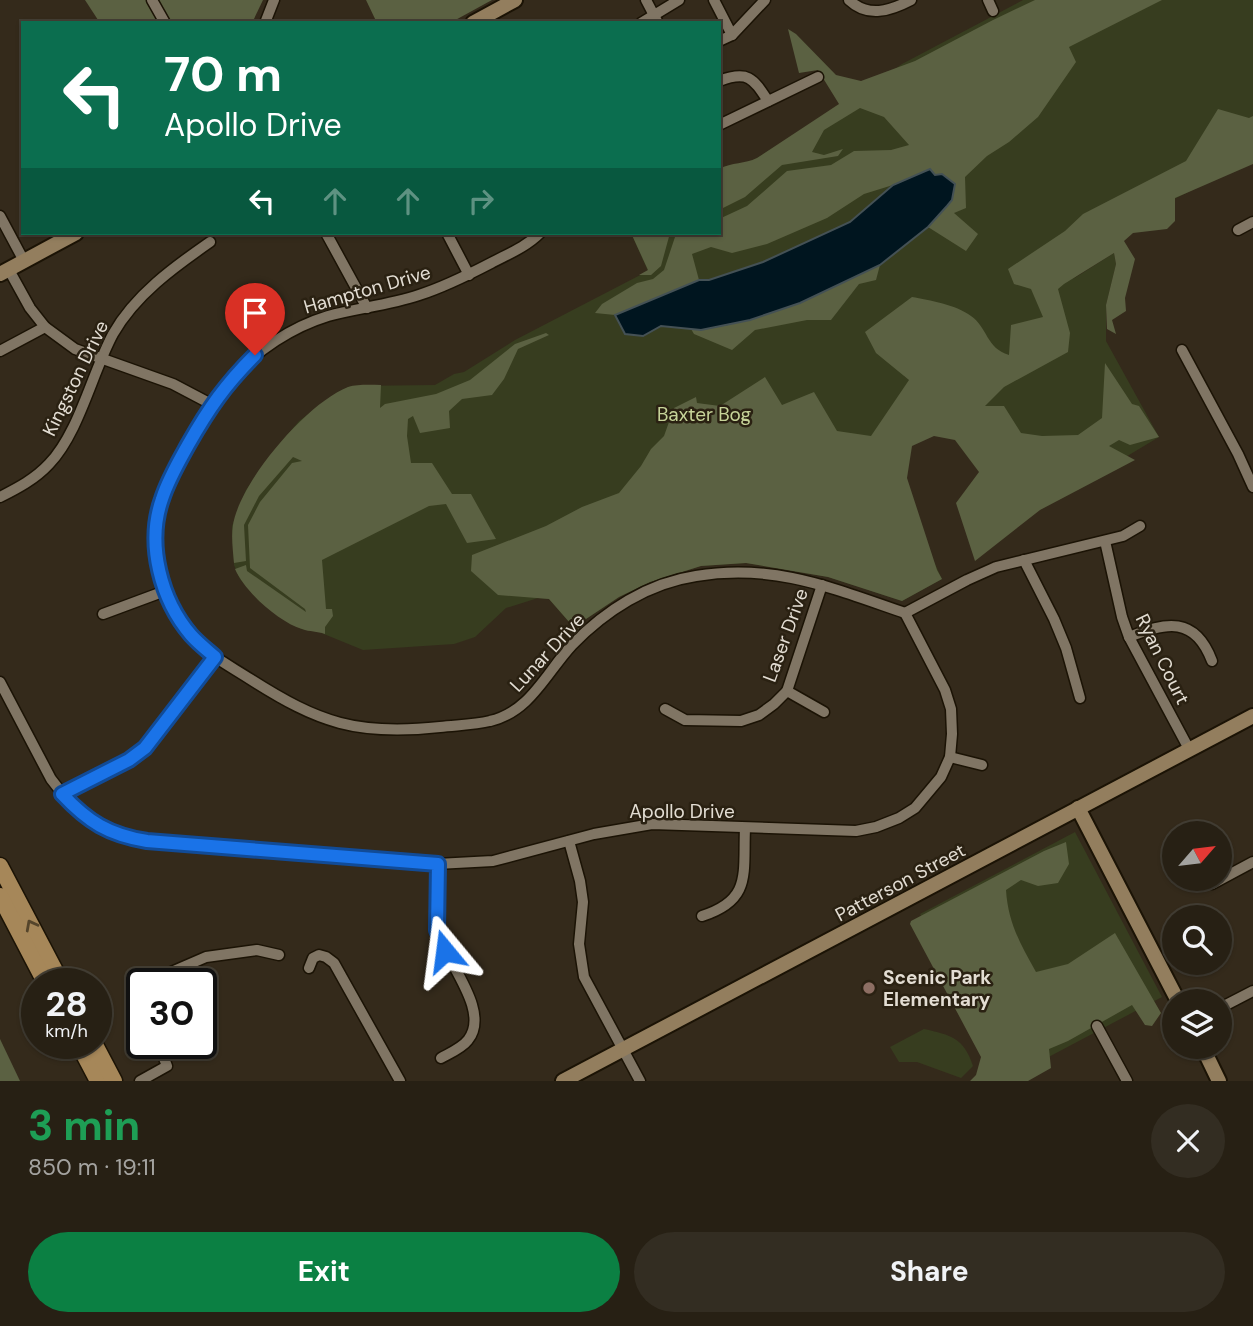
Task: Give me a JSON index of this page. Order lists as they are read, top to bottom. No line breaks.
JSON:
{"streets":{"street":["Hampton Drive","Kingston Drive","Laser Drive","Lunar Drive","Ryan Court","Apollo Drive","Patterson Street"]},"crossings":[["Hampton Drive","Lunar Drive"],["Laser Drive","Lunar Drive"],["Lunar Drive","Apollo Drive"],["Ryan Court","Patterson Street"]],"parks":["Baxter Bog"],"places":["Scenic Park Elementary"],"north":"top right","page":{"turn":["70 m","Apollo Drive"],"speed":"28 km/h","limit":"30","heading":["3 min","850 m · 19:11"],"buttons":["Exit","Share"]}}
